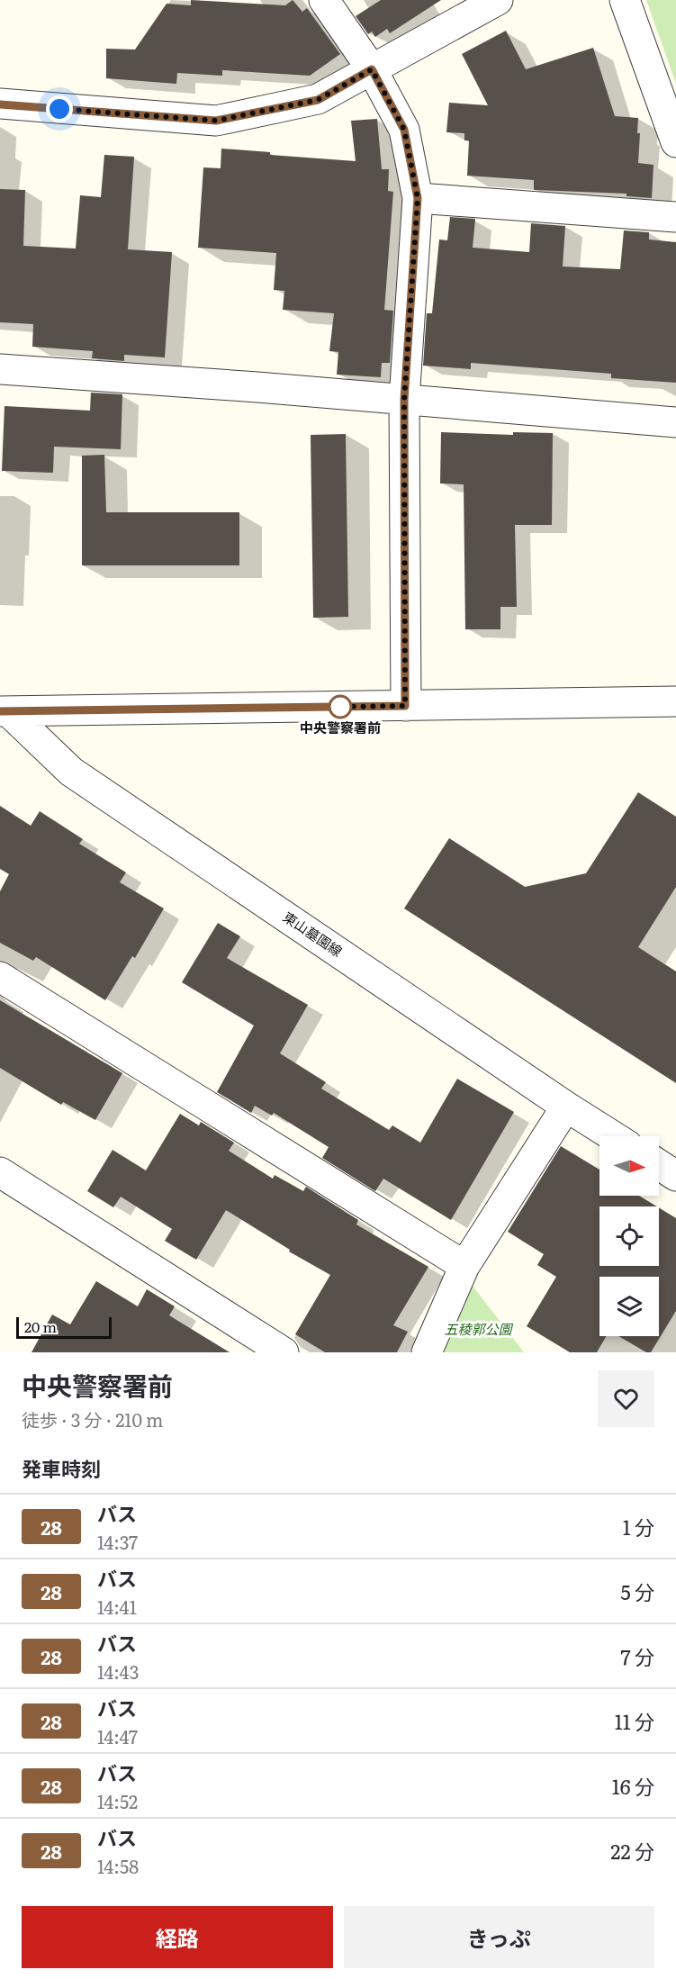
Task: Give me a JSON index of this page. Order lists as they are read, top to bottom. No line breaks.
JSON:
{"streets":{"street":["東山墓園線"]},"parks":["五稜郭公園"],"places":["中央警察署前"],"lines":["bus line 28"],"scale_bar":"20 m","north":"right","page":{"scale":"20 m","heading":[["中央警察署前","徒歩 · 3 分 · 210 m"],"発車時刻"],"list":[{"mark":"28","name":"バス","note":"14:37","value":"1 分"},{"mark":"28","name":"バス","note":"14:41","value":"5 分"},{"mark":"28","name":"バス","note":"14:43","value":"7 分"},{"mark":"28","name":"バス","note":"14:47","value":"11 分"},{"mark":"28","name":"バス","note":"14:52","value":"16 分"},{"mark":"28","name":"バス","note":"14:58","value":"22 分"}],"buttons":["経路","きっぷ"]}}
